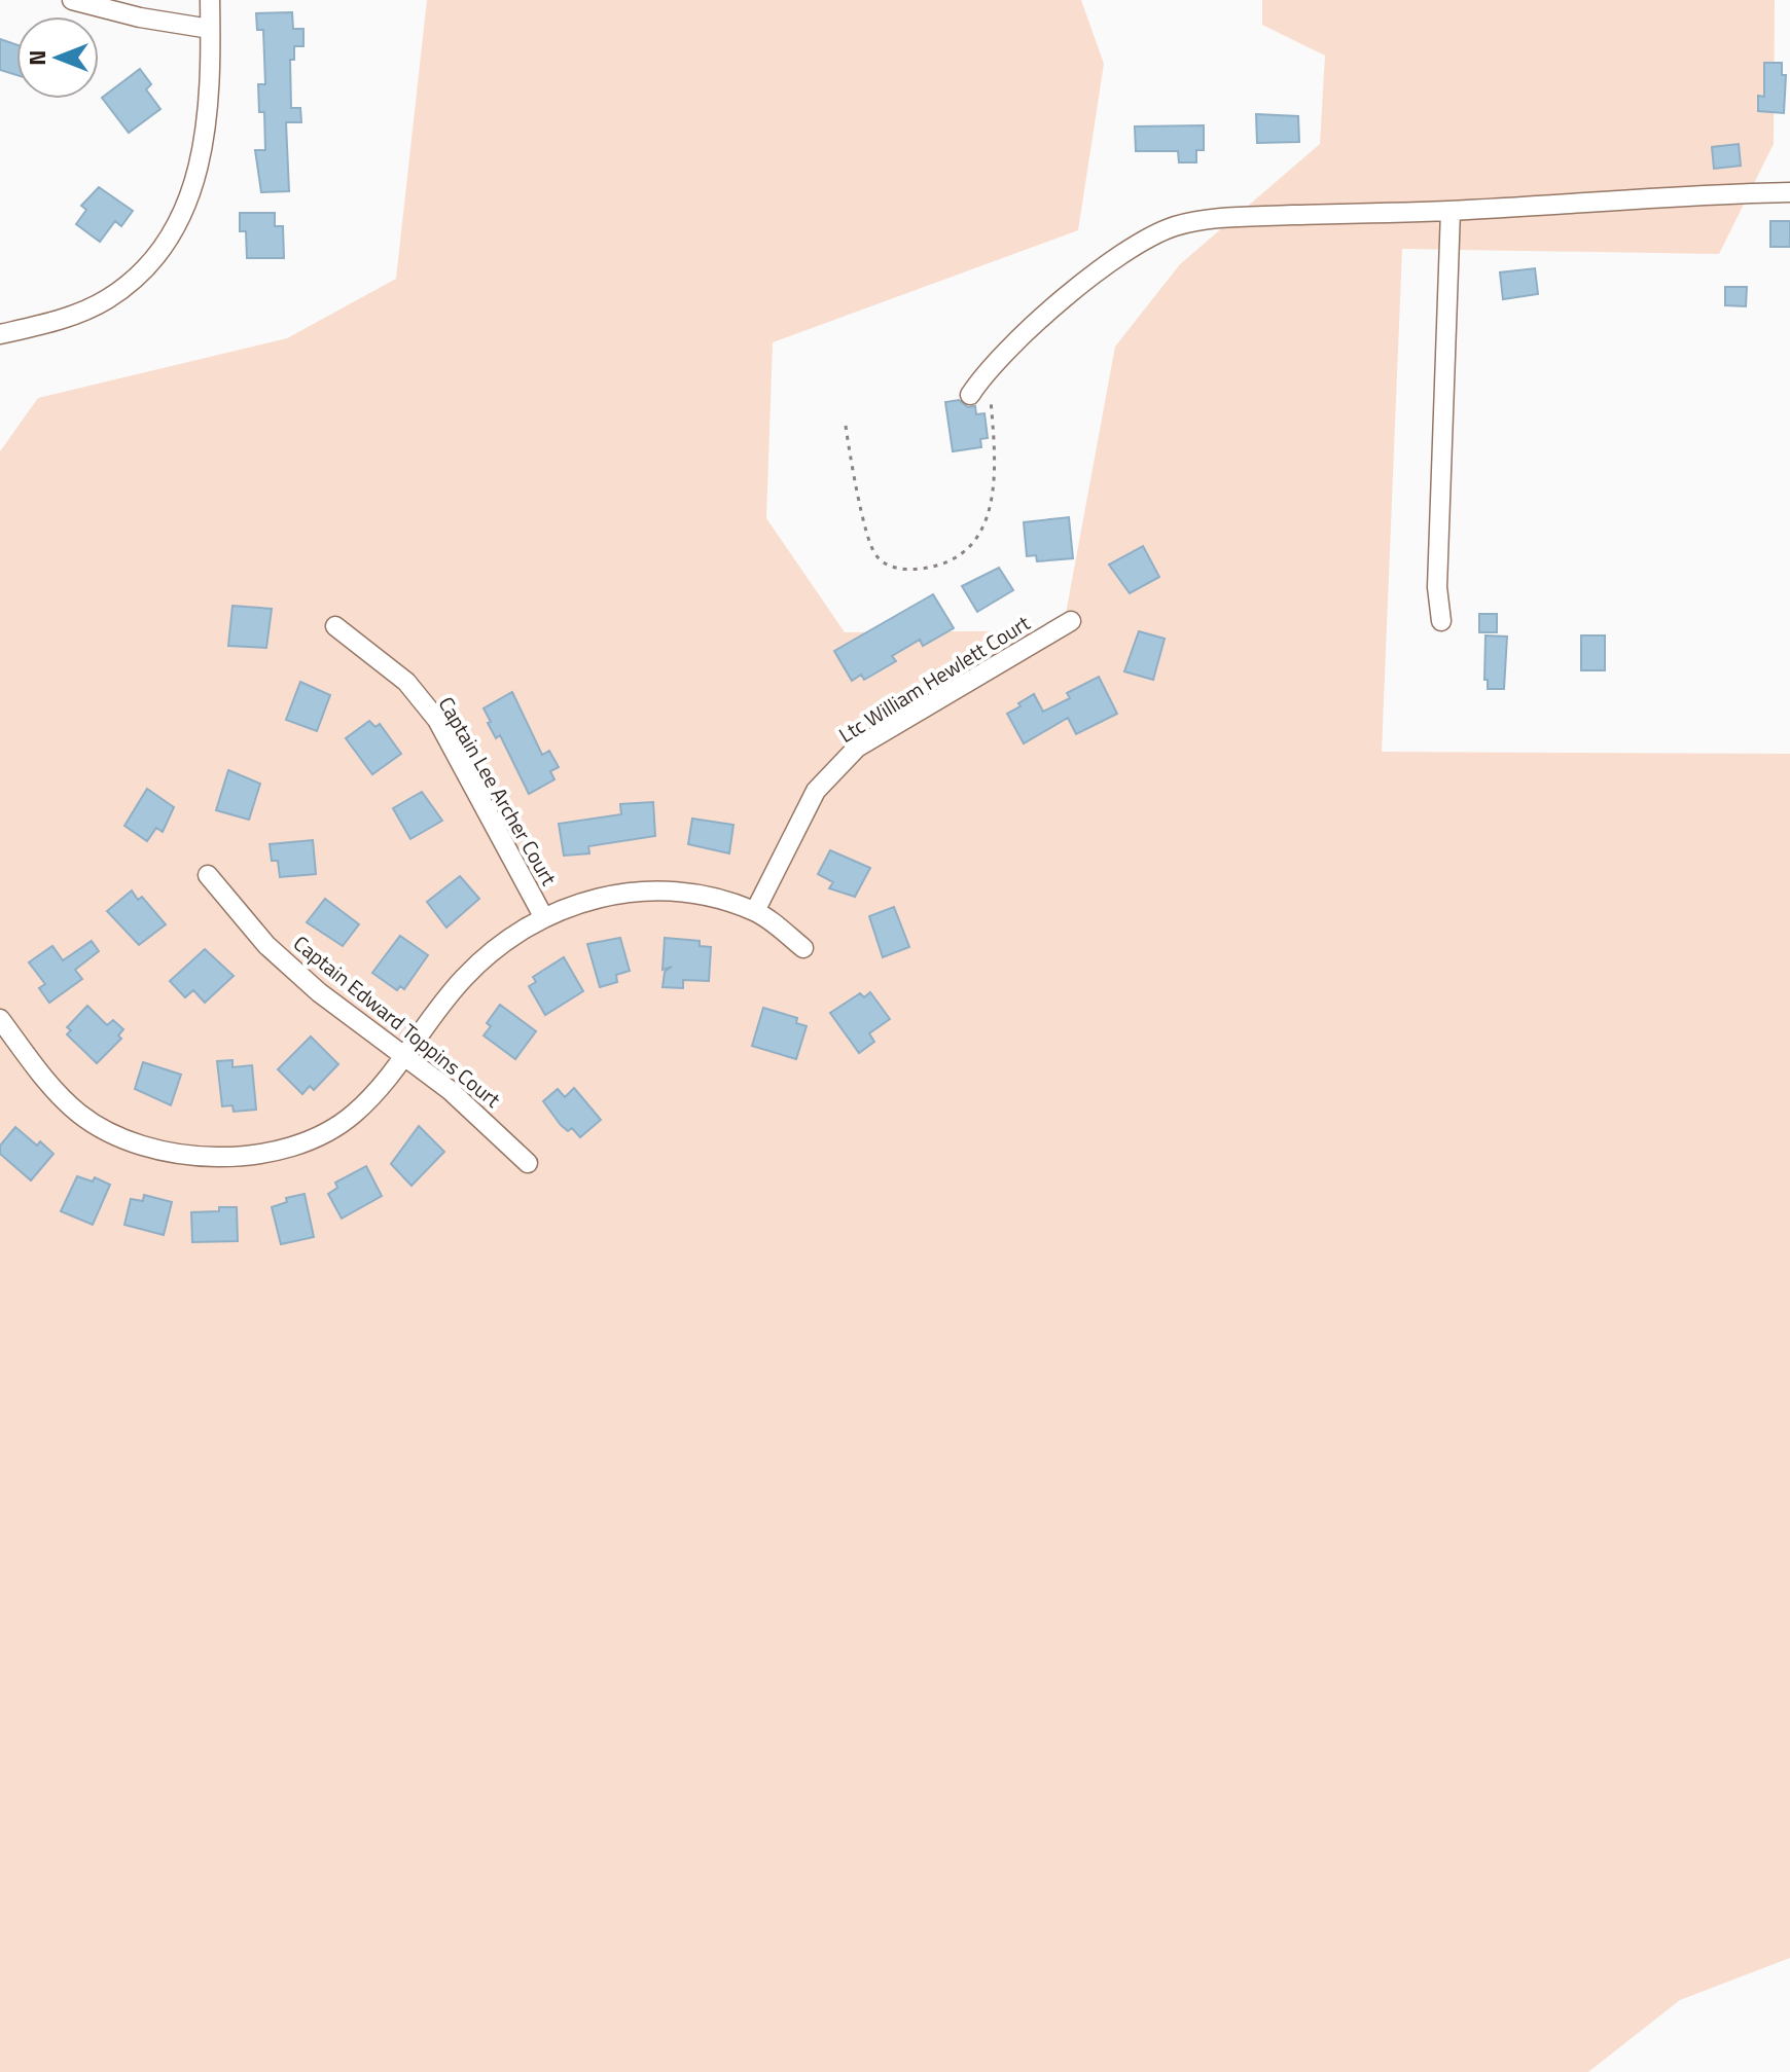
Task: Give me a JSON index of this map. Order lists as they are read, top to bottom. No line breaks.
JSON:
{"streets":{"street":["Ltc William Hewlett Court","Captain Lee Archer Court","Captain Edward Toppins Court"]},"north":"left"}
